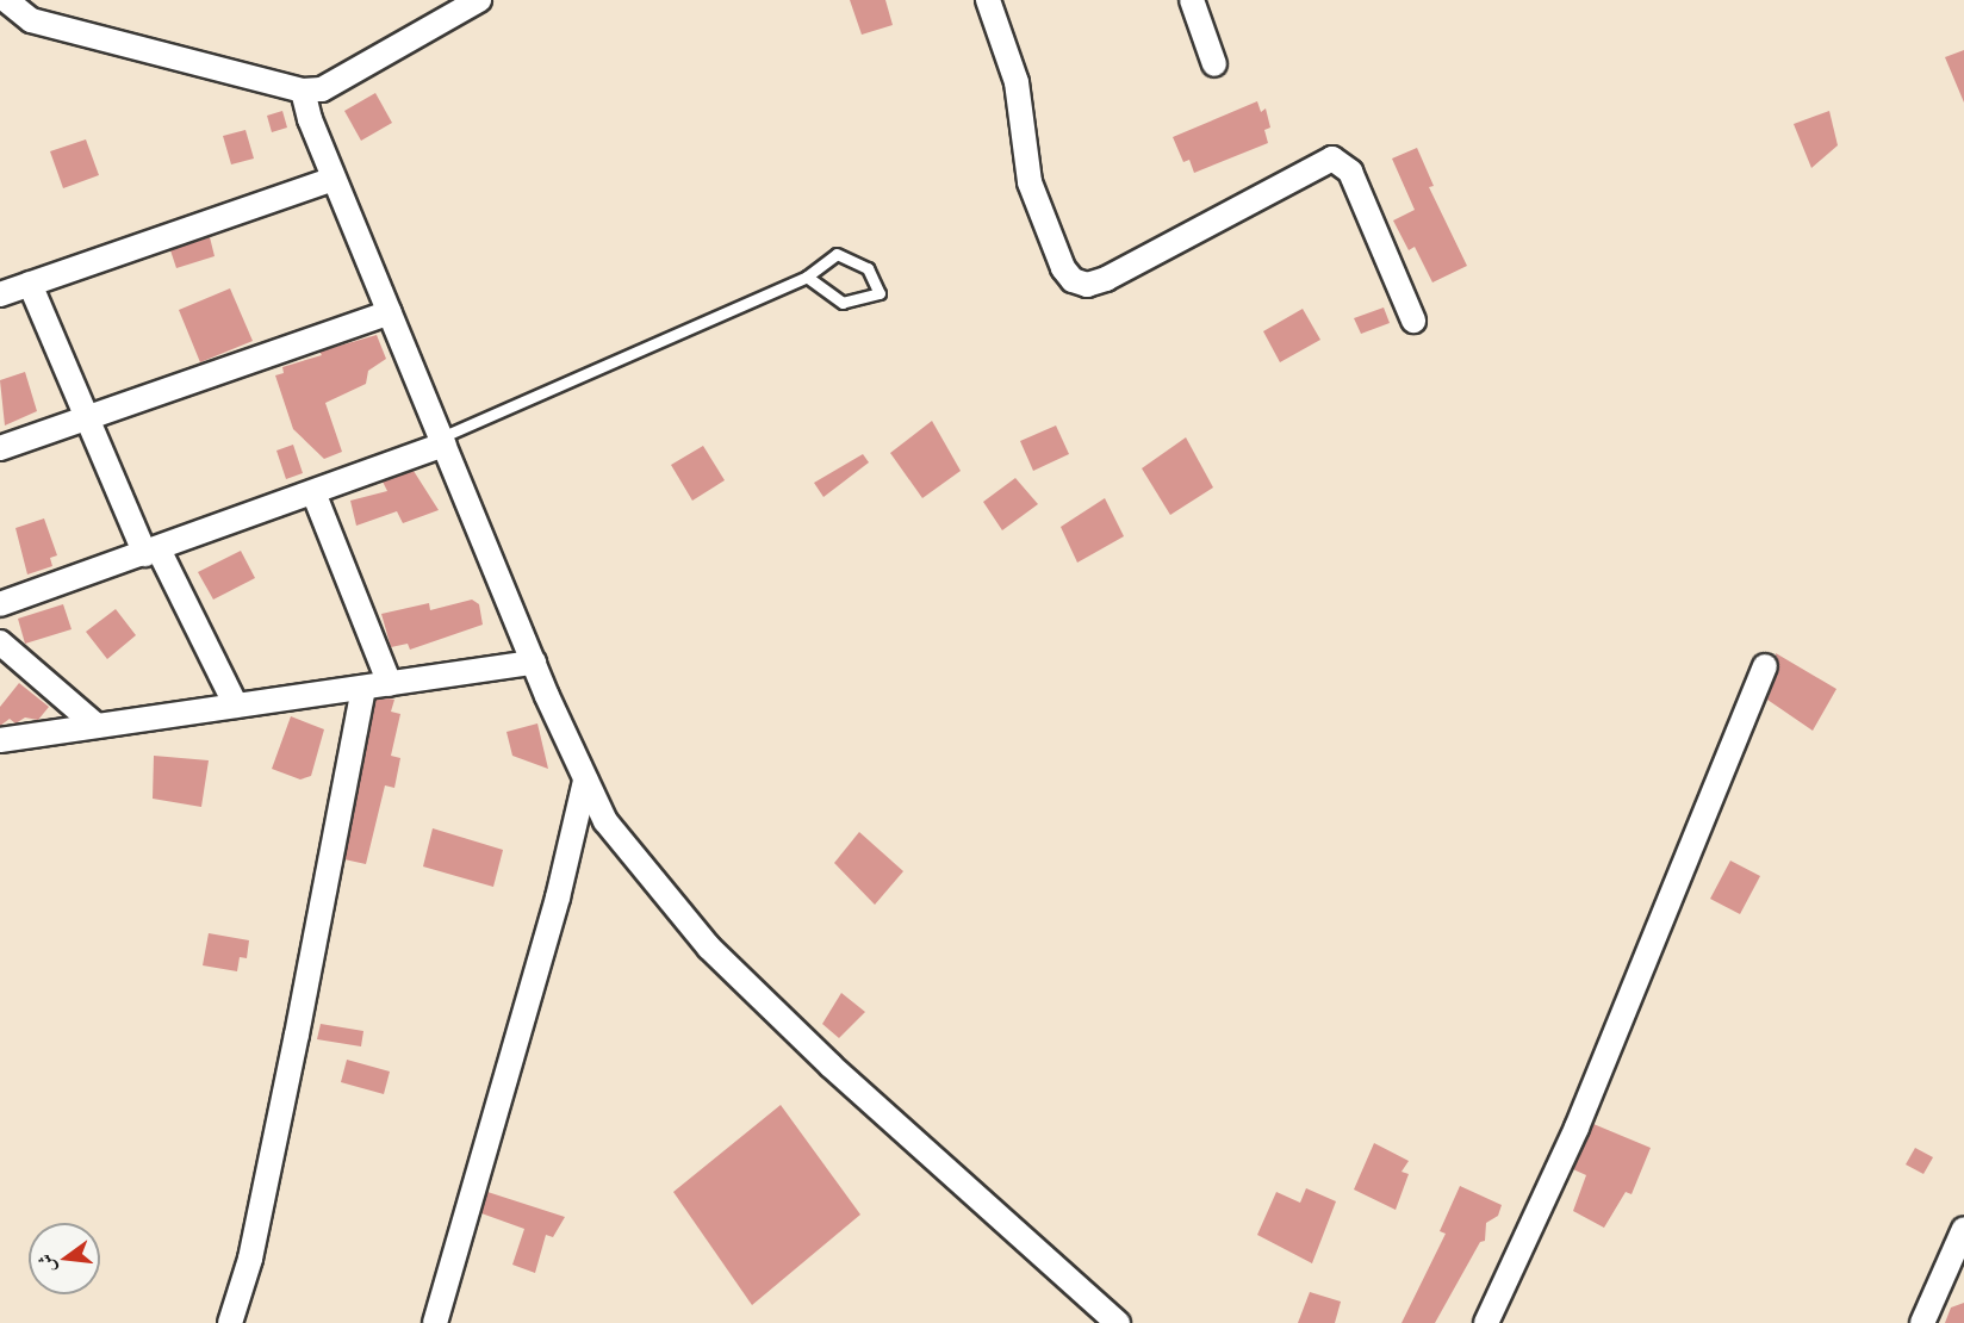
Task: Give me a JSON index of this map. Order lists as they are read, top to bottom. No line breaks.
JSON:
{"north":"left"}
